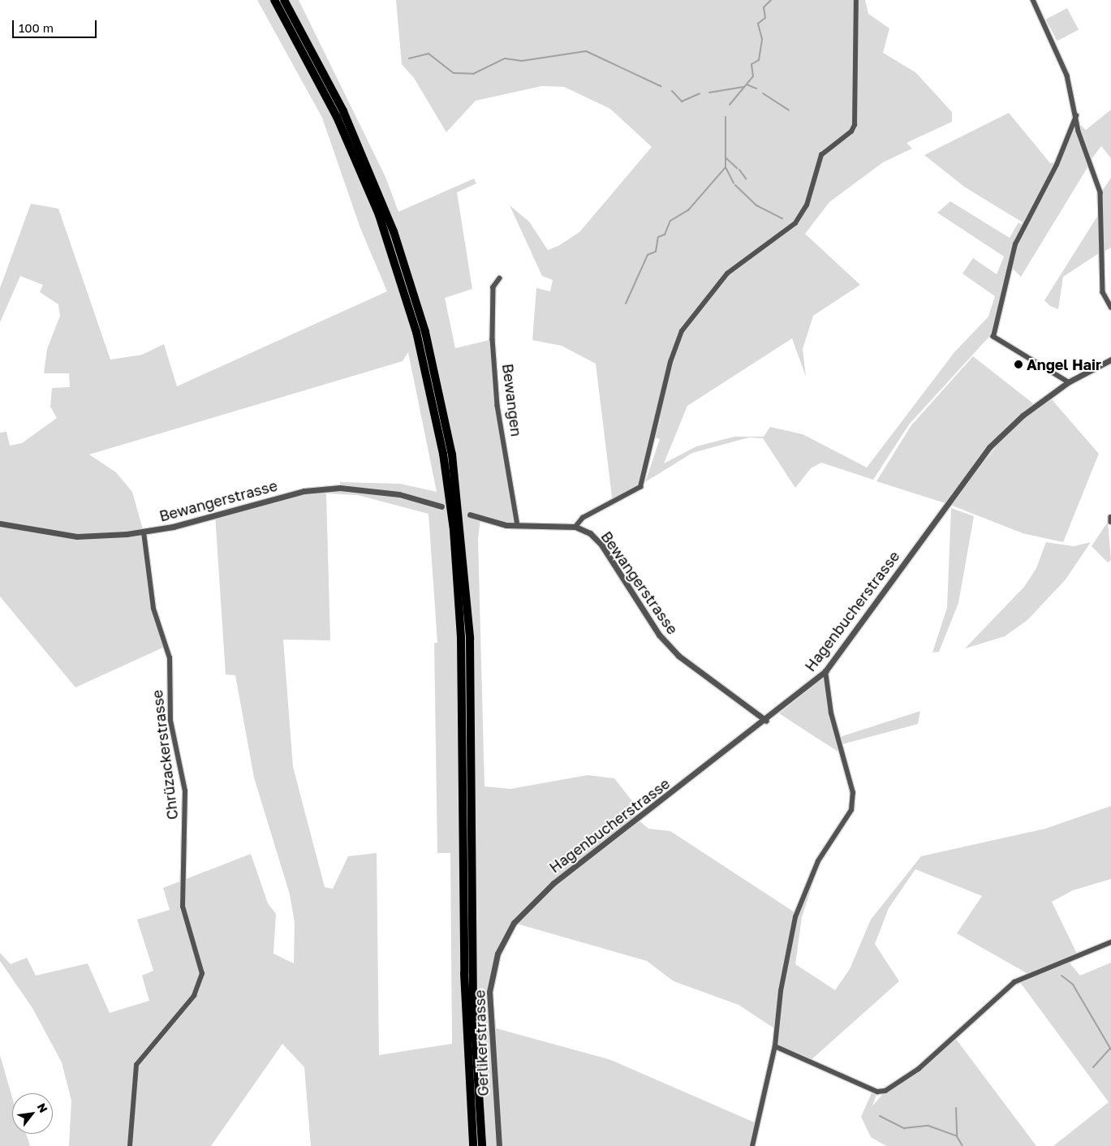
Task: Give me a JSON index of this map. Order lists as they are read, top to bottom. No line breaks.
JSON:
{"streets":{"street":["Bewangen","Bewangerstrasse","Hagenbucherstrasse","Chrüzackerstrasse","Gerlikerstrasse"]},"crossings":[["Bewangerstrasse","Hagenbucherstrasse"],["Bewangerstrasse","Chrüzackerstrasse"],["Hagenbucherstrasse","Gerlikerstrasse"]],"places":["Angel Hair"],"scale_bar":"100 m","north":"top right"}
